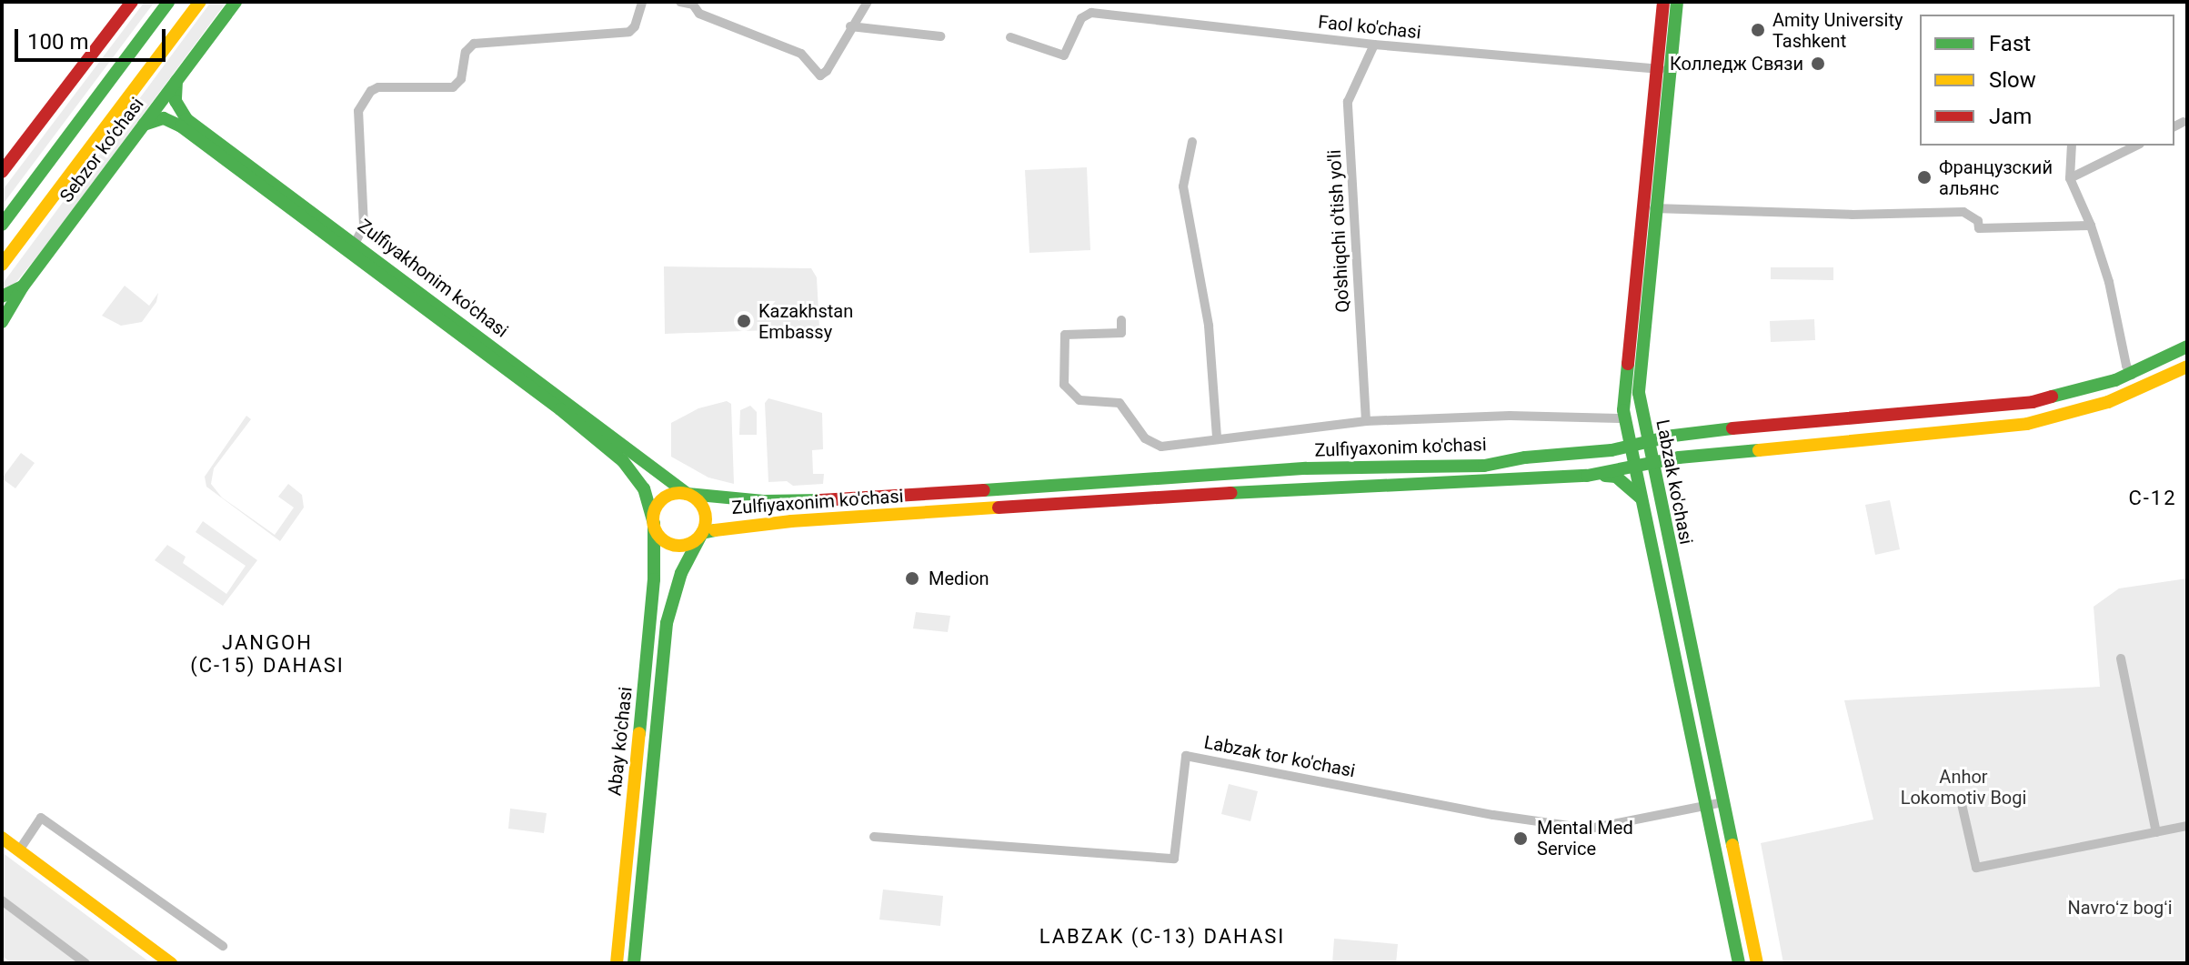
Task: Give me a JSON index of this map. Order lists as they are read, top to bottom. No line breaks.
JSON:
{"streets":{"main road":["Sebzor ko‘chasi","Zulfiyakhonim ko'chasi","Zulfiyaxonim ko'chasi","Labzak ko'chasi","Abay ko'chasi"],"street":["Faol ko'chasi","Qo'shiqchi o'tish yo'li","Labzak tor ko'chasi"]},"crossings":[["Faol ko'chasi","Qo'shiqchi o'tish yo'li"],["Faol ko'chasi","Labzak ko'chasi"],["Sebzor ko‘chasi","Zulfiyakhonim ko'chasi"],["Zulfiyakhonim ko'chasi","Zulfiyaxonim ko'chasi"],["Zulfiyakhonim ko'chasi","Abay ko'chasi"],["Zulfiyaxonim ko'chasi","Labzak ko'chasi"],["Zulfiyaxonim ko'chasi","Abay ko'chasi"],["Labzak ko'chasi","Labzak tor ko'chasi"]],"districts":["C-12","JANGOH (C-15) DAHASI","LABZAK (C-13) DAHASI"],"parks":["Anhor Lokomotiv Bogi","Navroʻz bogʻi"],"places":["Amity University Tashkent","Колледж Связи","Французский альянс","Kazakhstan Embassy","Medion","Mental Med Service"],"legend":["Fast","Slow","Jam"],"scale_bar":"100 m"}
